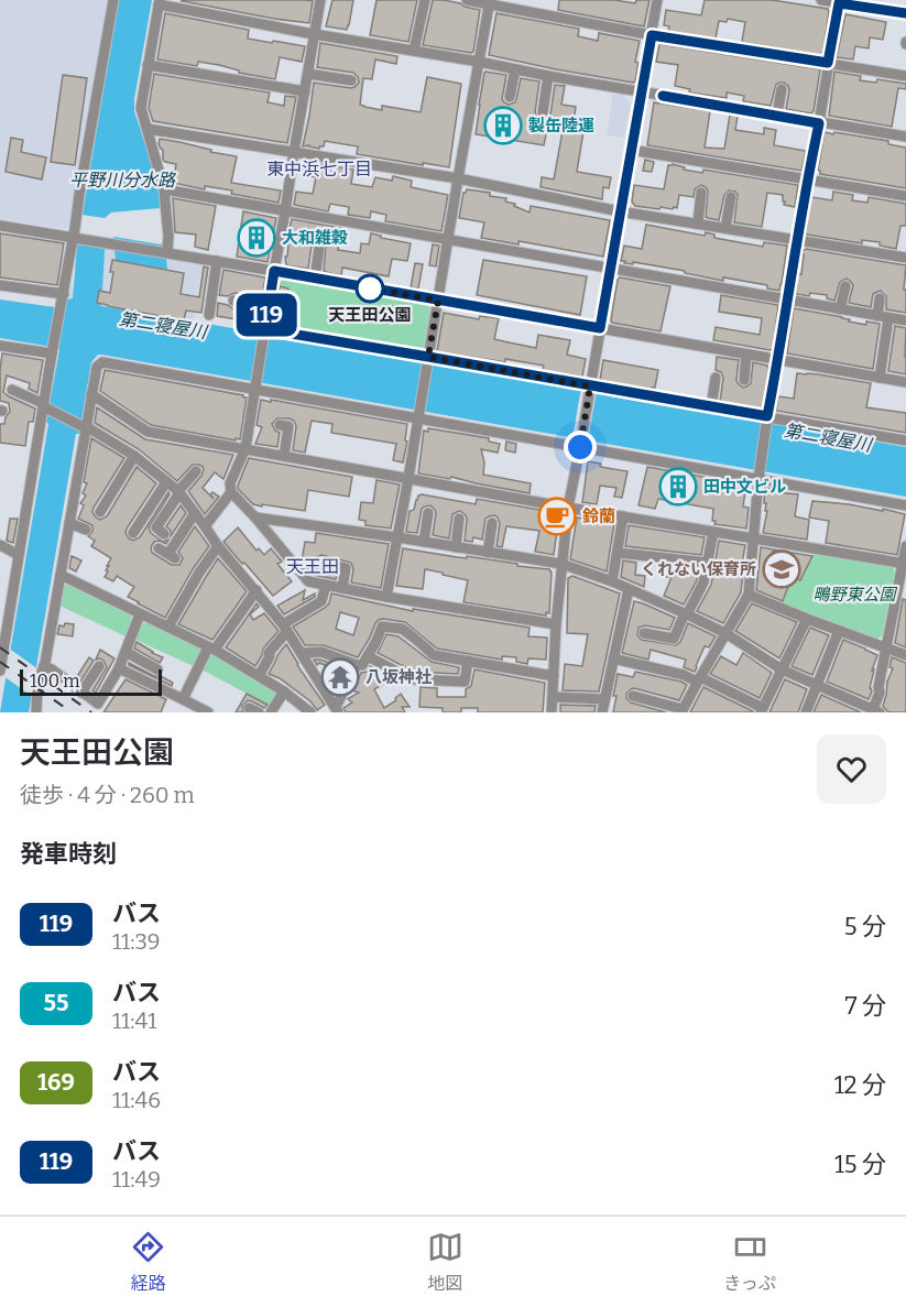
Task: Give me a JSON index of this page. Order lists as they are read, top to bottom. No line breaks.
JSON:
{"districts":["東中浜七丁目","天王田"],"water":["平野川分水路","第二寝屋川"],"parks":["鴫野東公園"],"places":{"building":["製缶陸運","大和雑穀","田中文ビル"],"other":["天王田公園"],"cafe":["鈴蘭"],"school or university":["くれない保育所"],"temple":["八坂神社"]},"lines":["bus line 119"],"scale_bar":"100 m","page":{"on_map":"119","scale":"100 m","heading":[["天王田公園","徒歩 · 4 分 · 260 m"],"発車時刻"],"list":[{"mark":"119","name":"バス","note":"11:39","value":"5 分"},{"mark":"55","name":"バス","note":"11:41","value":"7 分"},{"mark":"169","name":"バス","note":"11:46","value":"12 分"},{"mark":"119","name":"バス","note":"11:49","value":"15 分"}],"tabs":["経路","地図","きっぷ"]}}
